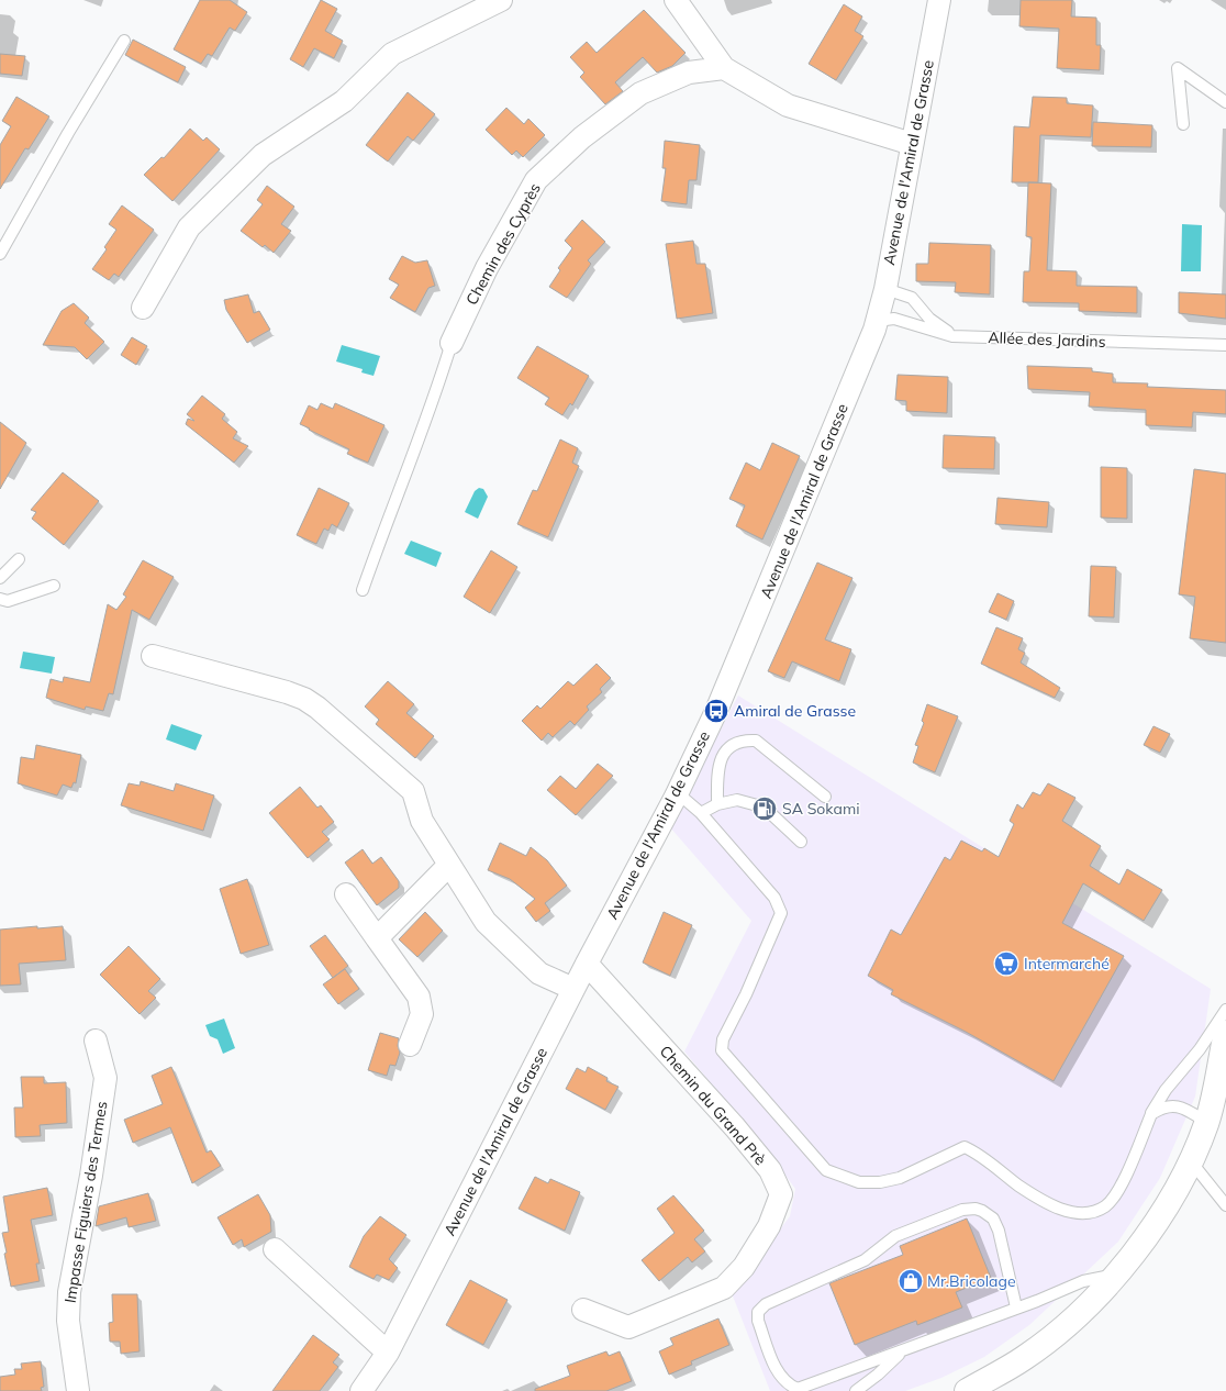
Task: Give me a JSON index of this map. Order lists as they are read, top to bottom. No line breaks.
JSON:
{"streets":{"street":["Avenue de l'Amiral de Grasse","Chemin des Cyprès","Chemin du Grand Prè","Impasse Figuiers des Termes"],"lane":["Allée des Jardins"]},"crossings":[["Avenue de l'Amiral de Grasse","Allée des Jardins"],["Avenue de l'Amiral de Grasse","Chemin du Grand Prè"]],"places":{"bus stop":["Amiral de Grasse"],"fuel station":["SA Sokami"],"supermarket":["Intermarché"],"shop":["Mr.Bricolage"]}}
